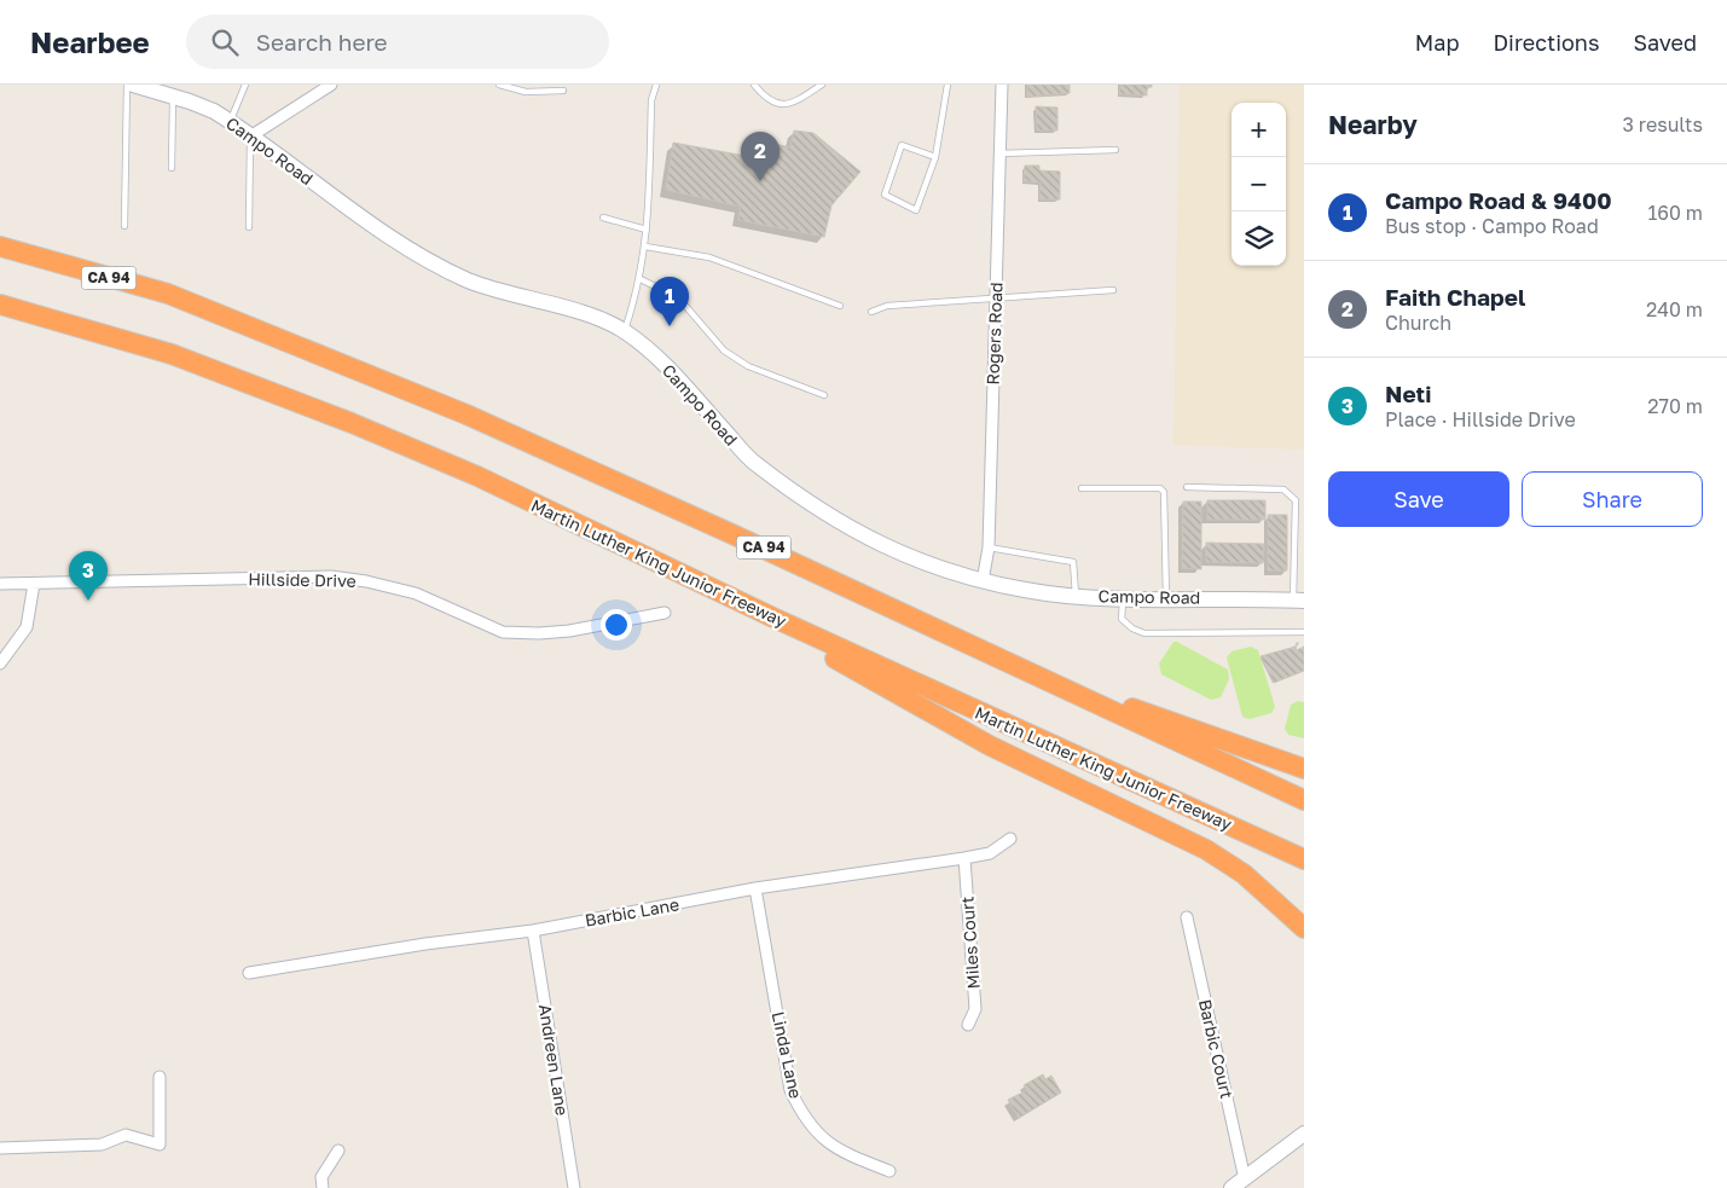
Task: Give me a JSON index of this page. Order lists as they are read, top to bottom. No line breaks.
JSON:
{"streets":{"highway":["CA 94","Martin Luther King Junior Freeway"],"main road":["Campo Road"],"street":["Rogers Road","Hillside Drive","Barbic Lane","Miles Court","Barbic Court","Linda Lane","Andreen Lane"]},"crossings":[["Campo Road","Rogers Road"],["Barbic Lane","Miles Court"],["Barbic Lane","Linda Lane"],["Barbic Lane","Andreen Lane"]],"page":{"header":"Nearbee","search":"Search here","nav":["Map","Directions","Saved"],"heading":["Nearby","3 results"],"map_buttons":["+","−"],"pins":["2","1","3"],"list":[{"mark":"1","name":"Campo Road & 9400","note":"Bus stop · Campo Road","value":"160 m"},{"mark":"2","name":"Faith Chapel","note":"Church","value":"240 m"},{"mark":"3","name":"Neti","note":"Place · Hillside Drive","value":"270 m"}],"buttons":["Save","Share"]}}
